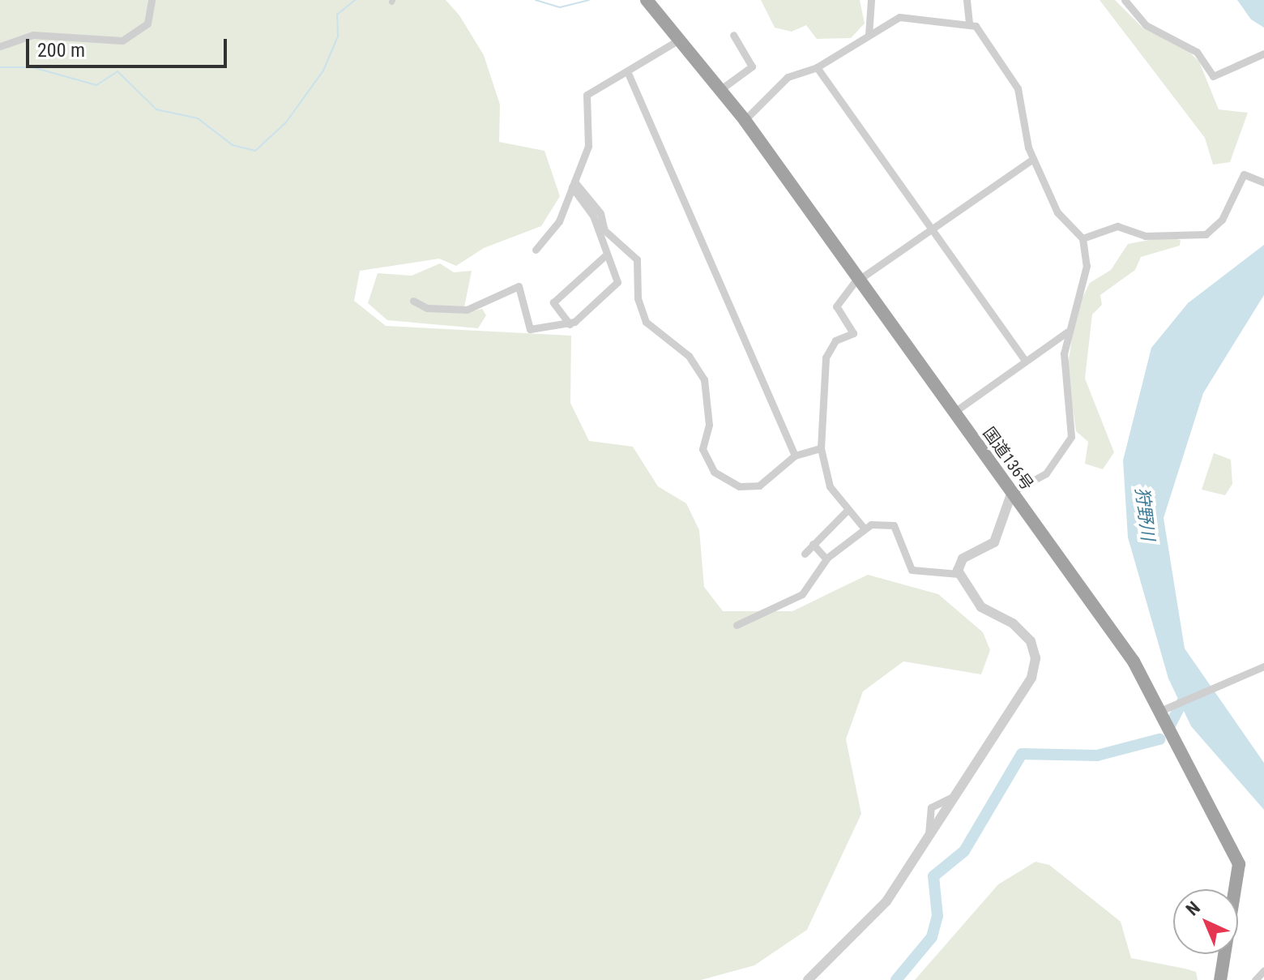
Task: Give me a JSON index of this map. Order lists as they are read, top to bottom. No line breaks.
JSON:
{"streets":{"highway":["国道136号"]},"water":["狩野川"],"scale_bar":"200 m","north":"top left"}
